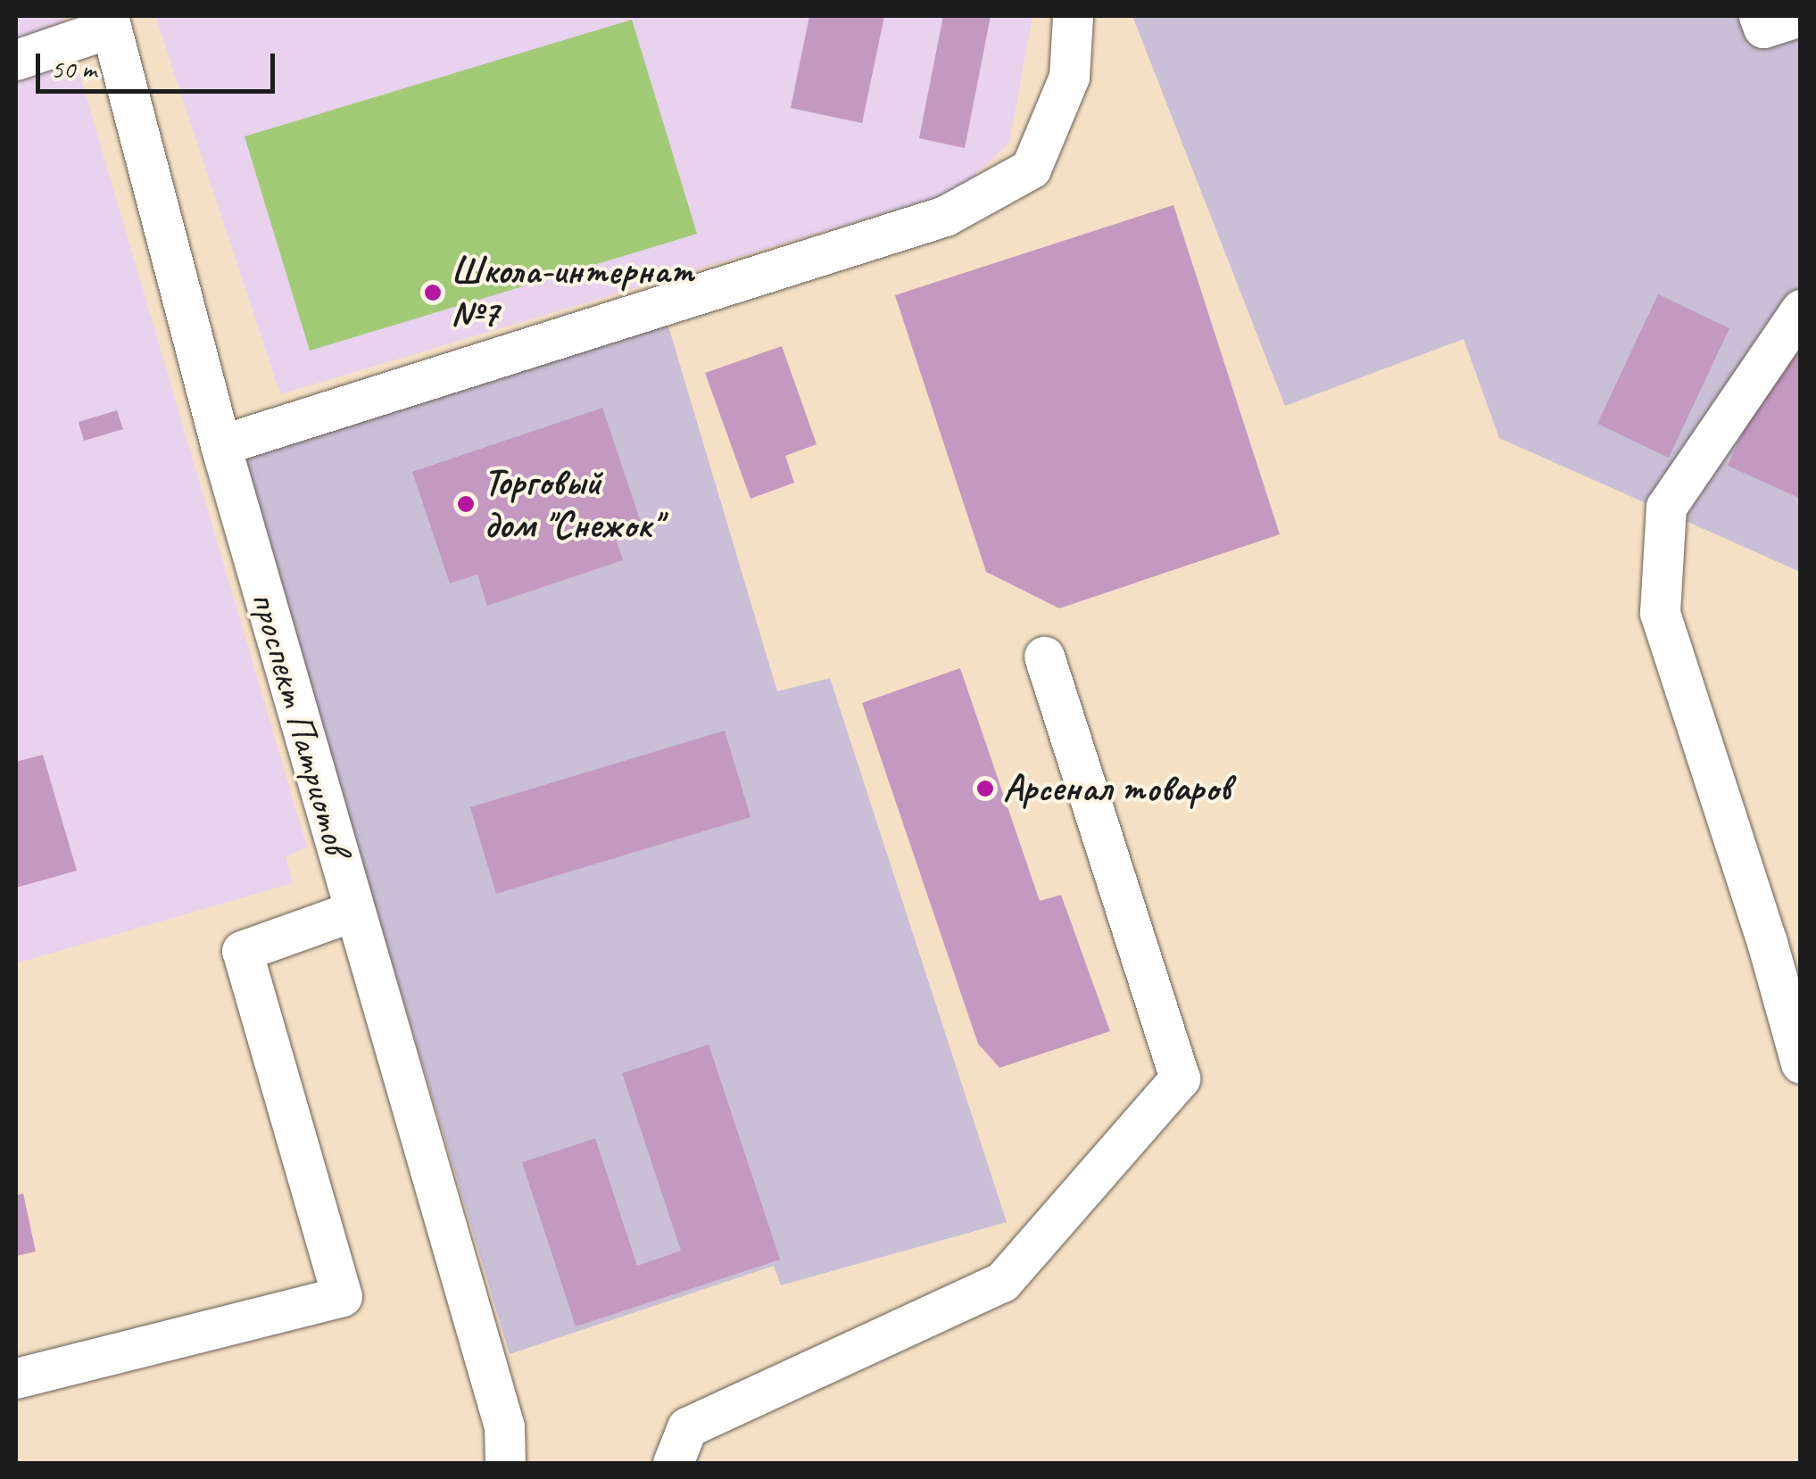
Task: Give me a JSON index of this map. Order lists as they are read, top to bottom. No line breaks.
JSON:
{"streets":{"street":["проспект Патриотов"]},"places":["Школа-интернат №7","Торговый дом \"Снежок\"","Арсенал товаров"],"scale_bar":"50 m"}
